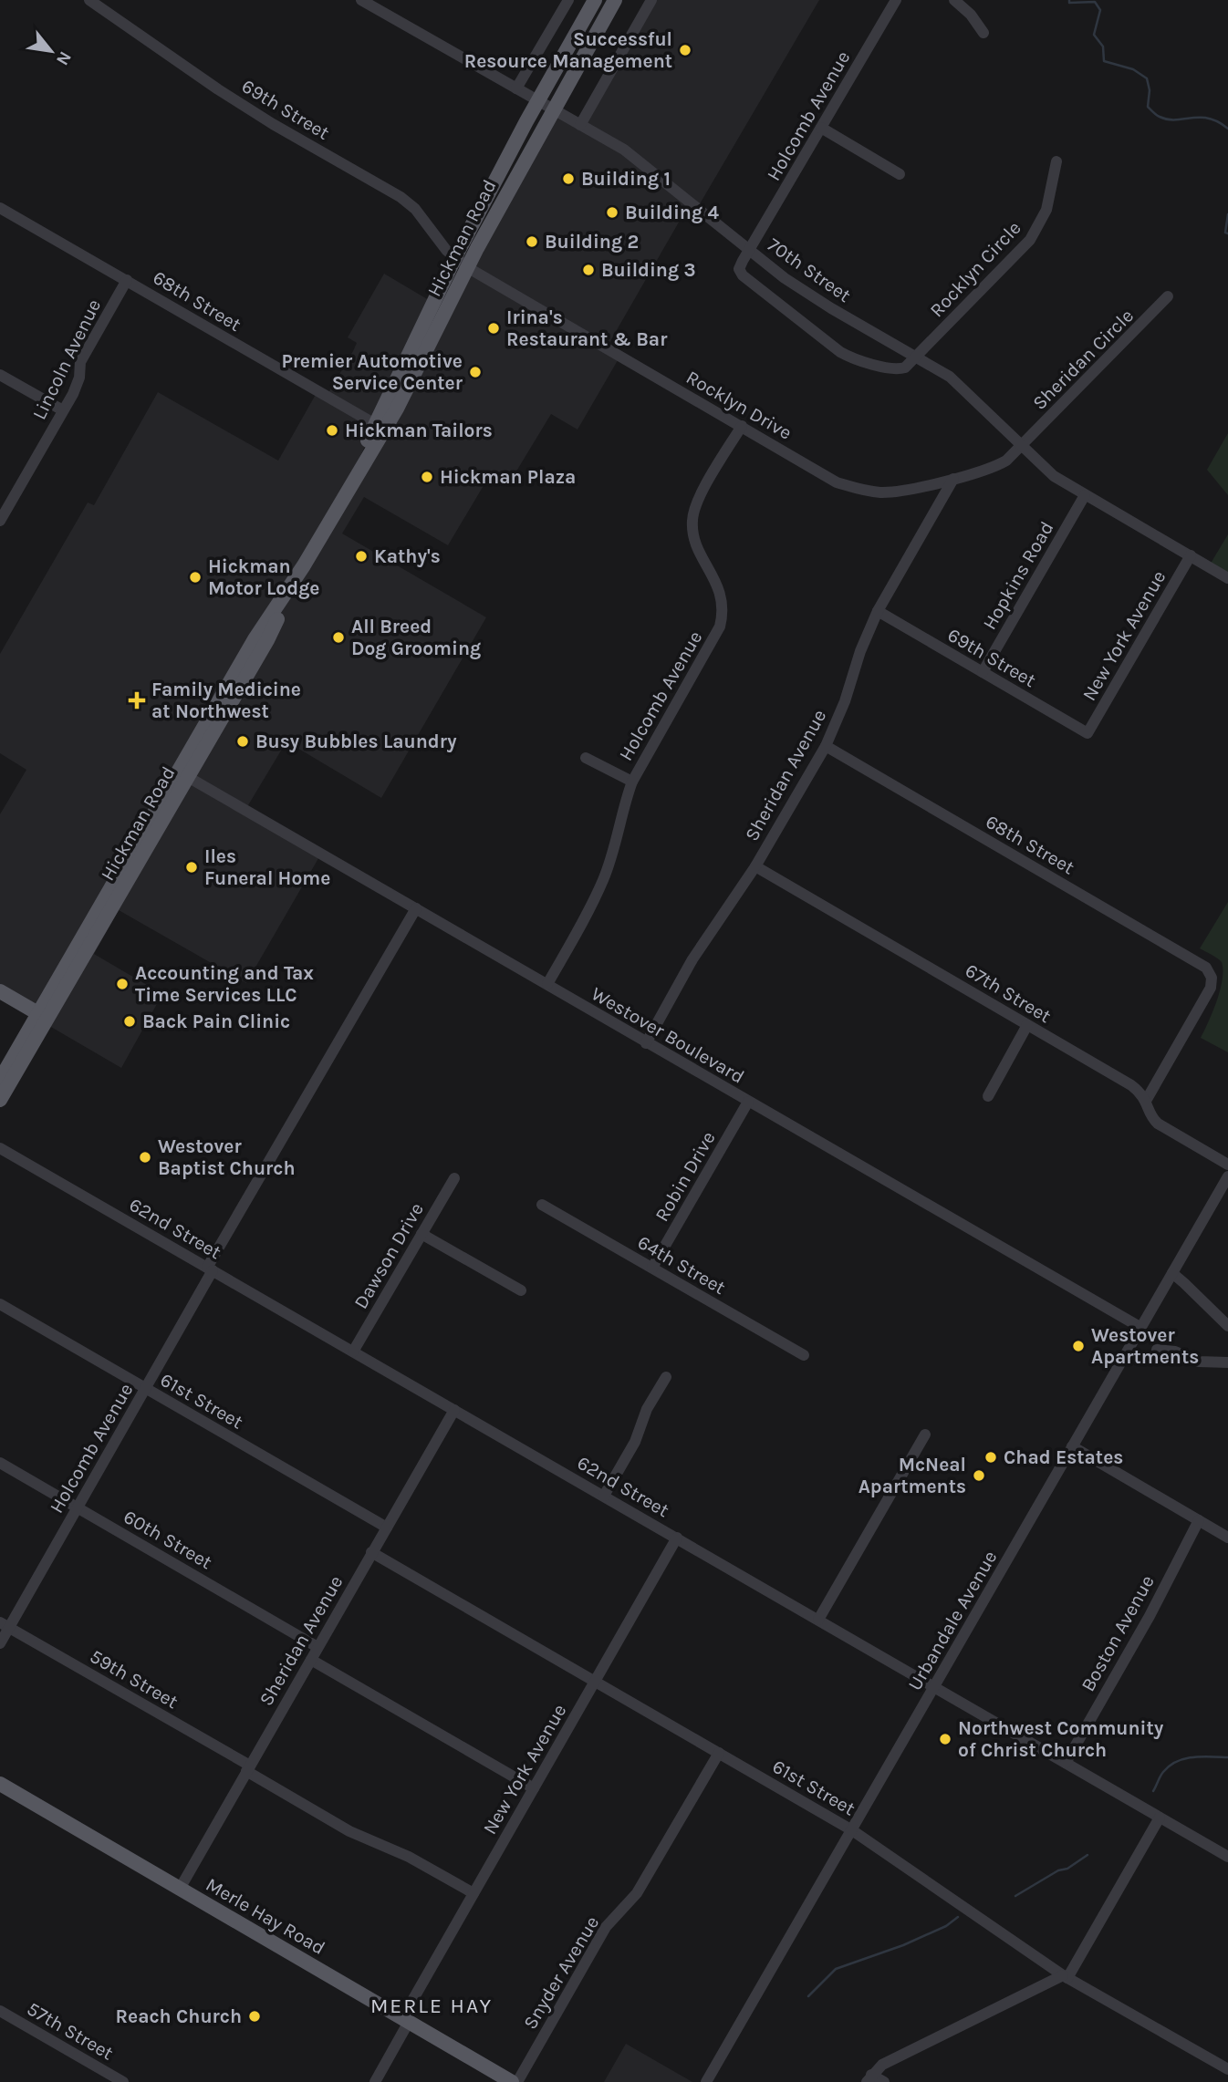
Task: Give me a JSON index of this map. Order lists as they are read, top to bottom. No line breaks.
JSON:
{"streets":{"main road":["Hickman Road","Merle Hay Road"],"street":["69th Street","Holcomb Avenue","Rocklyn Circle","70th Street","68th Street","Lincoln Avenue","Sheridan Circle","Rocklyn Drive","Hopkins Road","New York Avenue","Sheridan Avenue","67th Street","Westover Boulevard","Robin Drive","62nd Street","Dawson Drive","64th Street","61st Street","60th Street","Urbandale Avenue","Boston Avenue","59th Street","Snyder Avenue","57th Street"]},"crossings":[["69th Street","Hickman Road"],["69th Street","Rocklyn Drive"],["69th Street","Hopkins Road"],["69th Street","New York Avenue"],["69th Street","Sheridan Avenue"],["Holcomb Avenue","Rocklyn Circle"],["Holcomb Avenue","70th Street"],["Holcomb Avenue","Rocklyn Drive"],["Holcomb Avenue","Westover Boulevard"],["Holcomb Avenue","62nd Street"],["Holcomb Avenue","61st Street"],["Holcomb Avenue","60th Street"],["Holcomb Avenue","59th Street"],["Hickman Road","70th Street"],["Hickman Road","68th Street"],["Hickman Road","Rocklyn Drive"],["Hickman Road","Westover Boulevard"],["Rocklyn Circle","70th Street"],["70th Street","Sheridan Circle"],["70th Street","Rocklyn Drive"],["70th Street","Hopkins Road"],["70th Street","New York Avenue"],["68th Street","Lincoln Avenue"],["68th Street","Sheridan Avenue"],["68th Street","67th Street"],["Sheridan Circle","Rocklyn Drive"],["Rocklyn Drive","Sheridan Avenue"],["New York Avenue","62nd Street"],["New York Avenue","61st Street"],["New York Avenue","59th Street"],["New York Avenue","Merle Hay Road"],["Sheridan Avenue","67th Street"],["Sheridan Avenue","Westover Boulevard"],["Sheridan Avenue","62nd Street"],["Sheridan Avenue","61st Street"],["Sheridan Avenue","60th Street"],["Sheridan Avenue","59th Street"],["Sheridan Avenue","Merle Hay Road"],["Westover Boulevard","Robin Drive"],["Westover Boulevard","Urbandale Avenue"],["Robin Drive","64th Street"],["62nd Street","Dawson Drive"],["62nd Street","Urbandale Avenue"],["62nd Street","Boston Avenue"],["61st Street","Urbandale Avenue"],["61st Street","Snyder Avenue"]],"districts":["MERLE HAY"],"places":{"other":["Successful Resource Management","Building 1","Building 4","Building 2","Building 3","Irina's Restaurant & Bar","Premier Automotive Service Center","Hickman Tailors","Hickman Plaza","Kathy's","Hickman Motor Lodge","All Breed Dog Grooming","Busy Bubbles Laundry","Iles Funeral Home","Accounting and Tax Time Services LLC","Back Pain Clinic","Westover Baptist Church","Westover Apartments","Chad Estates","McNeal Apartments","Northwest Community of Christ Church","Reach Church"],"health":["Family Medicine at Northwest"]},"north":"bottom right"}
